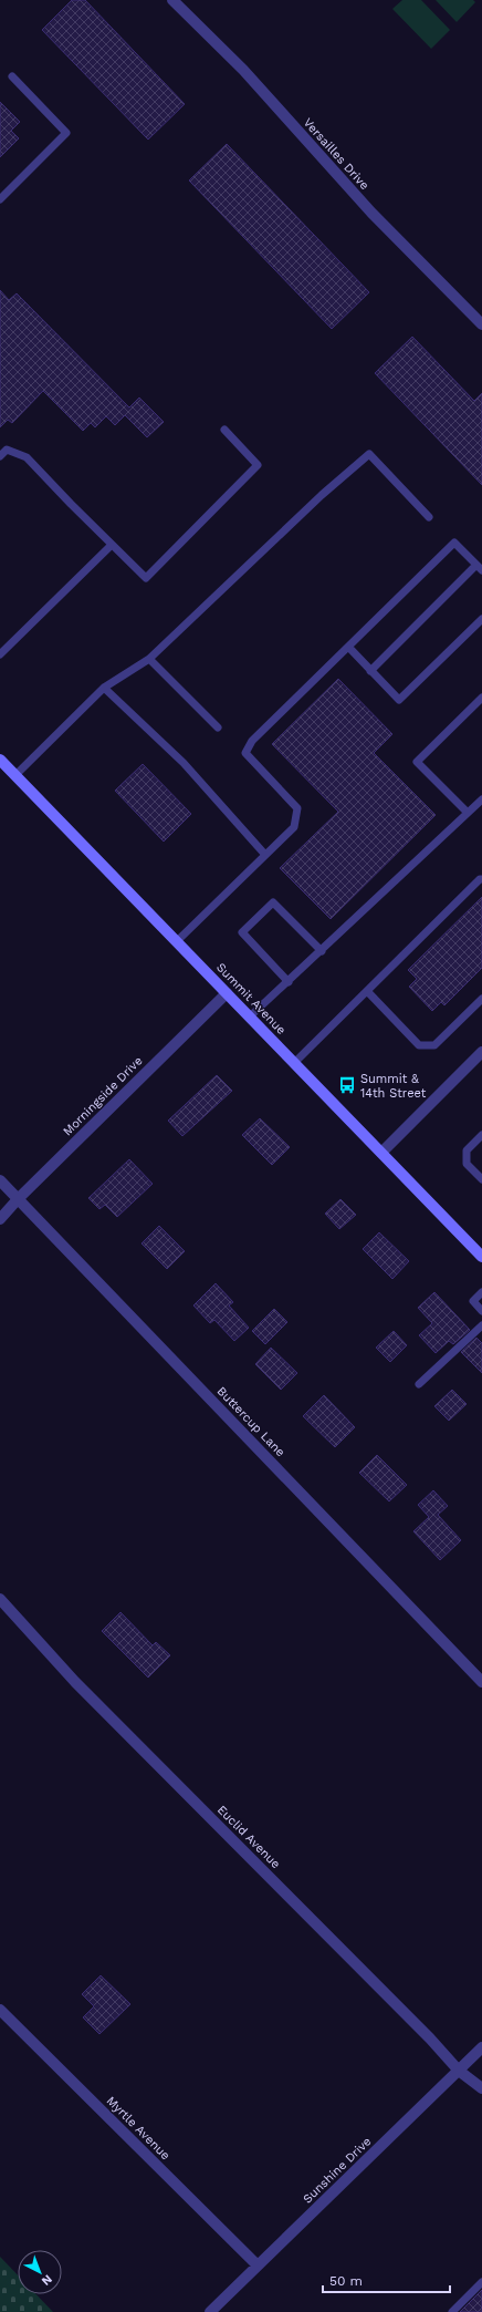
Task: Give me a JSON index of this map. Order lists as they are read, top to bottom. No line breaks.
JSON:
{"streets":{"main road":["Summit Avenue"],"street":["Versailles Drive","Morningside Drive","Buttercup Lane","Euclid Avenue","Myrtle Avenue","Sunshine Drive"]},"crossings":[["Summit Avenue","Morningside Drive"],["Morningside Drive","Buttercup Lane"],["Euclid Avenue","Sunshine Drive"],["Myrtle Avenue","Sunshine Drive"]],"places":{"bus stop":["Summit & 14th Street"]},"scale_bar":"50 m","north":"bottom right"}
